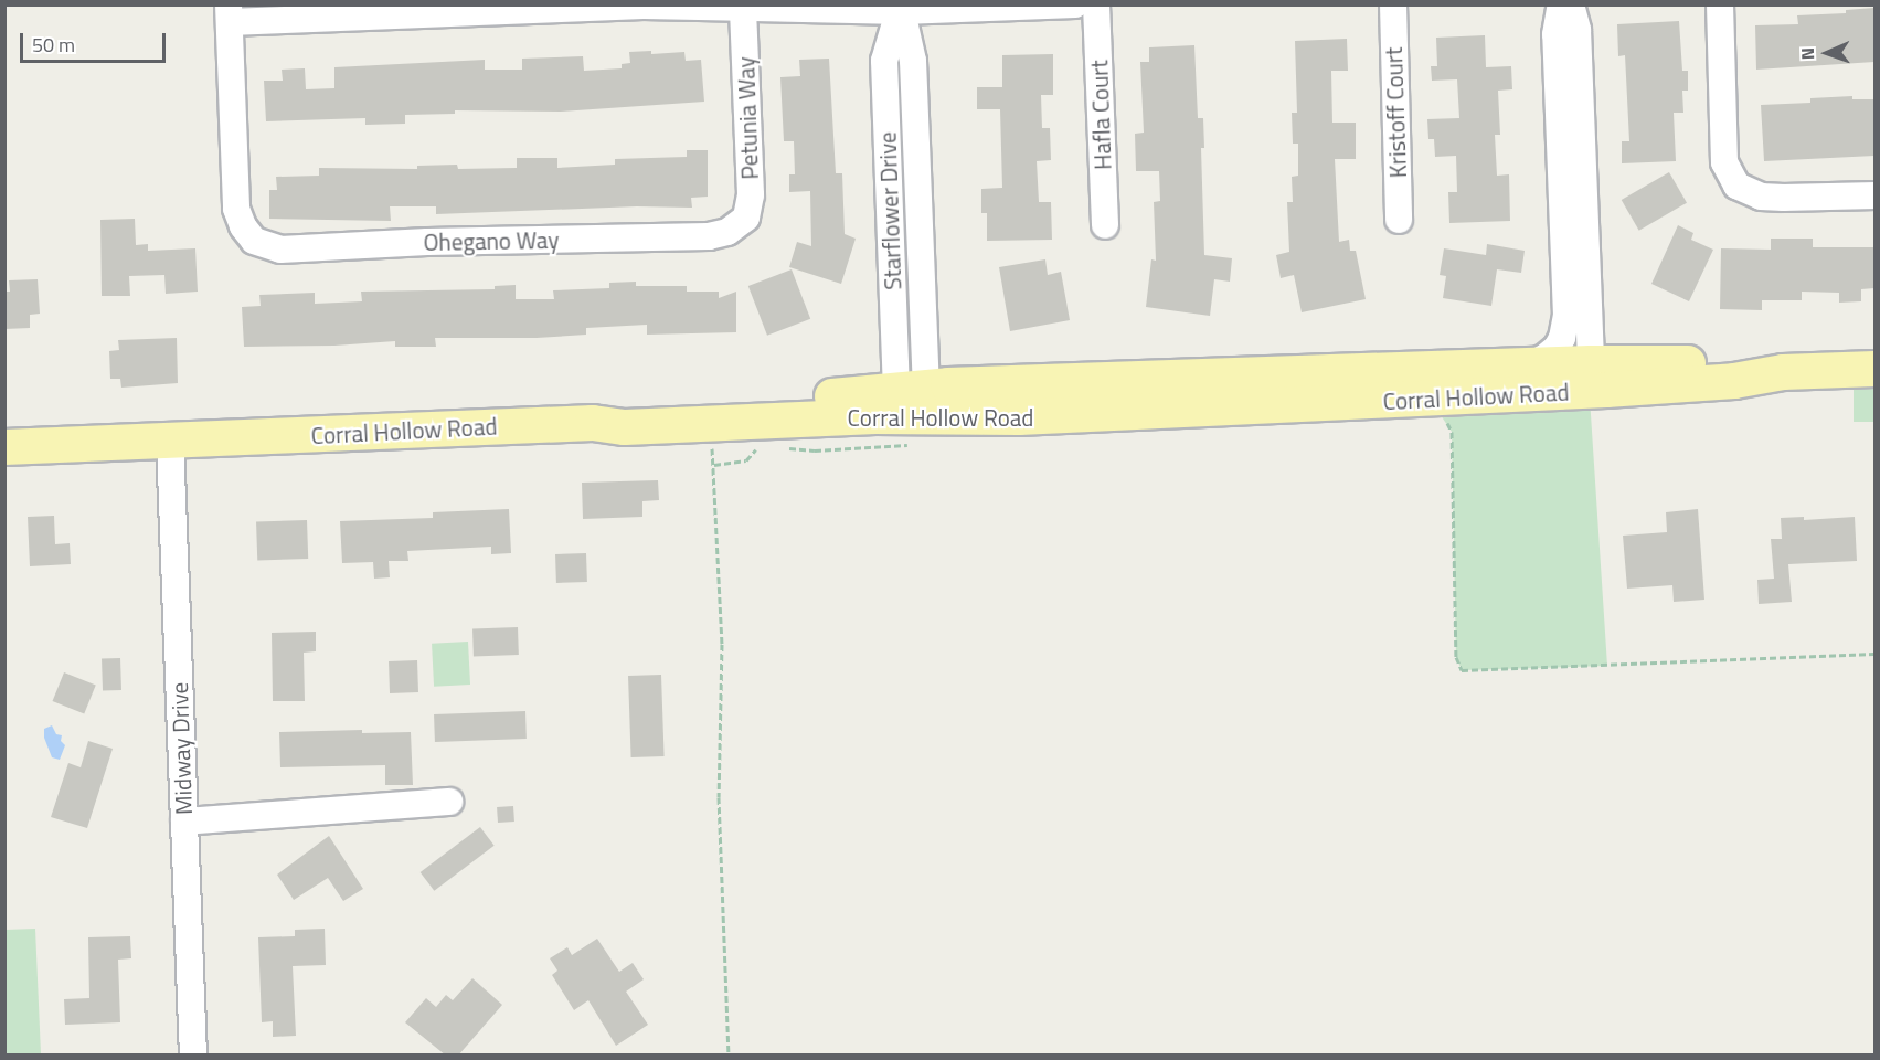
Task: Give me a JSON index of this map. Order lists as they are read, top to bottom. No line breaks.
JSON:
{"streets":{"main road":["Corral Hollow Road"],"street":["Kristoff Court","Hafla Court","Petunia Way","Ohegano Way","Midway Drive"]},"crossings":[["Petunia Way","Ohegano Way"],["Corral Hollow Road","Midway Drive"]],"scale_bar":"50 m","north":"left"}
